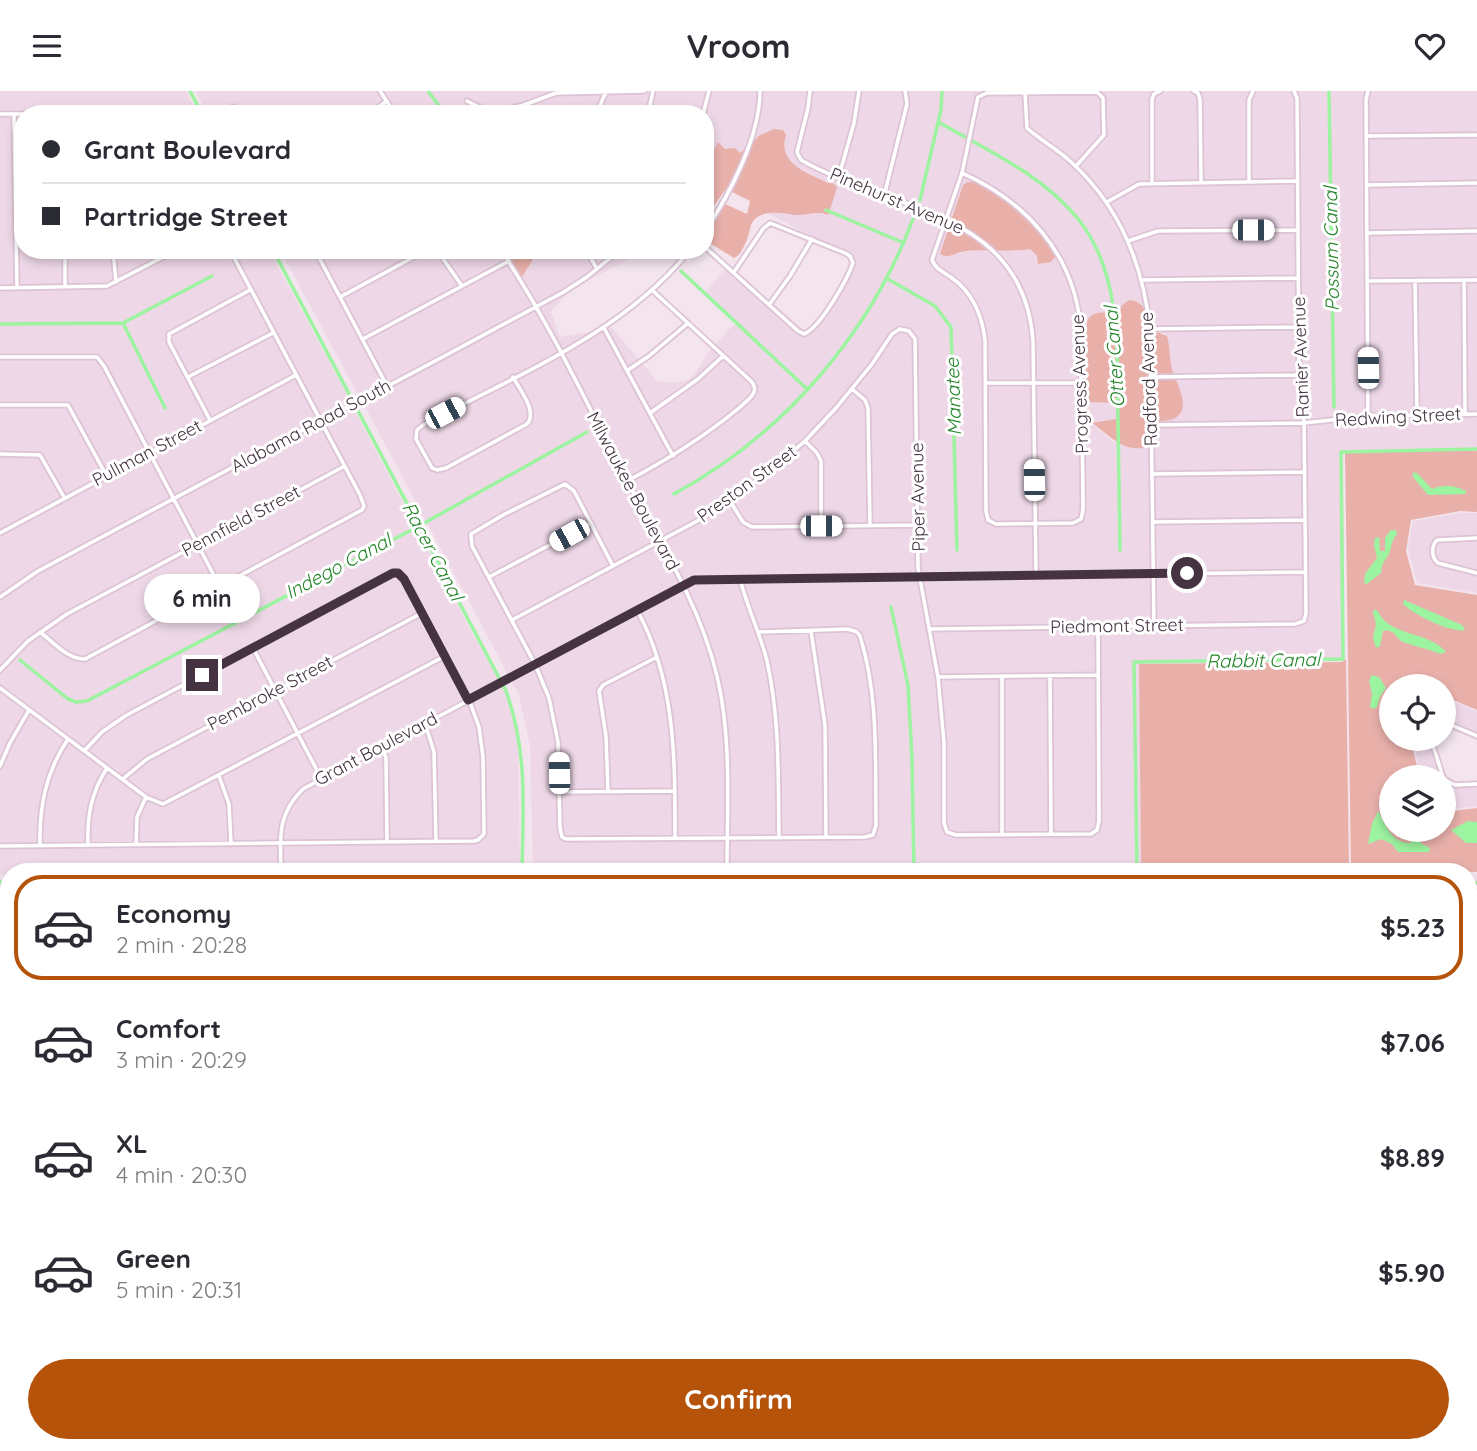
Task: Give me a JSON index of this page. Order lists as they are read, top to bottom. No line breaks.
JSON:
{"streets":{"street":["Pinehurst Avenue","Ranier Avenue","Radford Avenue","Progress Avenue","Redwing Street","Alabama Road South","Pullman Street","Preston Street","Milwaukee Boulevard","Piper Avenue","Pennfield Street","Piedmont Street","Pembroke Street","Grant Boulevard"]},"crossings":[["Pinehurst Avenue","Progress Avenue"],["Pinehurst Avenue","Grant Boulevard"],["Ranier Avenue","Redwing Street"],["Ranier Avenue","Piedmont Street"],["Ranier Avenue","Grant Boulevard"],["Radford Avenue","Redwing Street"],["Radford Avenue","Piedmont Street"],["Radford Avenue","Grant Boulevard"],["Alabama Road South","Milwaukee Boulevard"],["Preston Street","Milwaukee Boulevard"],["Preston Street","Piper Avenue"],["Milwaukee Boulevard","Grant Boulevard"],["Piper Avenue","Piedmont Street"],["Piper Avenue","Grant Boulevard"]],"water":["Possum Canal","Otter Canal","Manatee","Racer Canal","Indego Canal","Rabbit Canal"],"page":{"header":"Vroom","banner":["Grant Boulevard","Partridge Street"],"bubble":"6 min","list":[{"name":"Economy","note":"2 min · 20:28","value":"$5.23"},{"name":"Comfort","note":"3 min · 20:29","value":"$7.06"},{"name":"XL","note":"4 min · 20:30","value":"$8.89"},{"name":"Green","note":"5 min · 20:31","value":"$5.90"}],"buttons":"Confirm"}}
